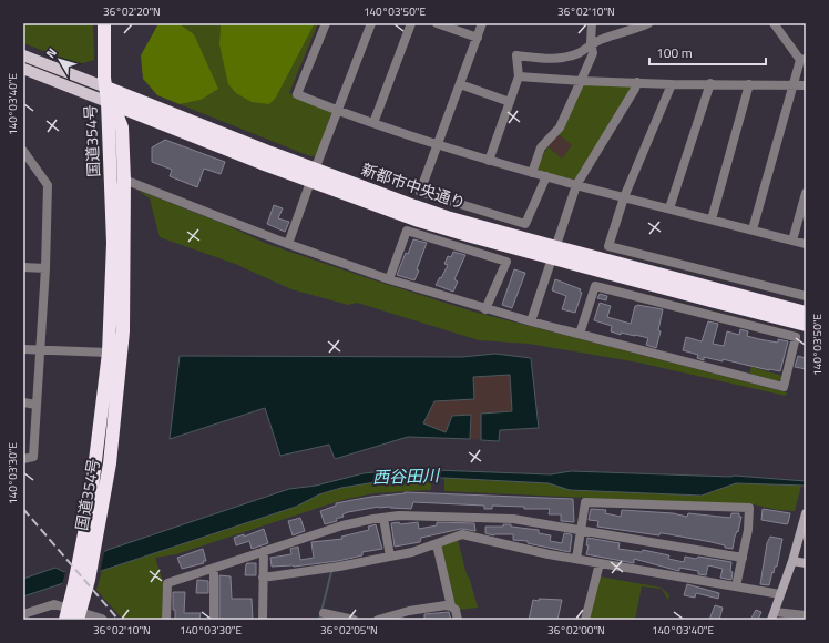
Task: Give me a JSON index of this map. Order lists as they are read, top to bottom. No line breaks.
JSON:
{"streets":{"highway":["国道354号","新都市中央通り"]},"crossings":[["国道354号","新都市中央通り"]],"water":["西谷田川"],"scale_bar":"100 m","north":"top left","coordinates":["36°02'20\"N","140°03'50\"E","36°02'10\"N","140°03'40\"E","140°03'30\"E","36°02'05\"N","36°02'00\"N"]}
